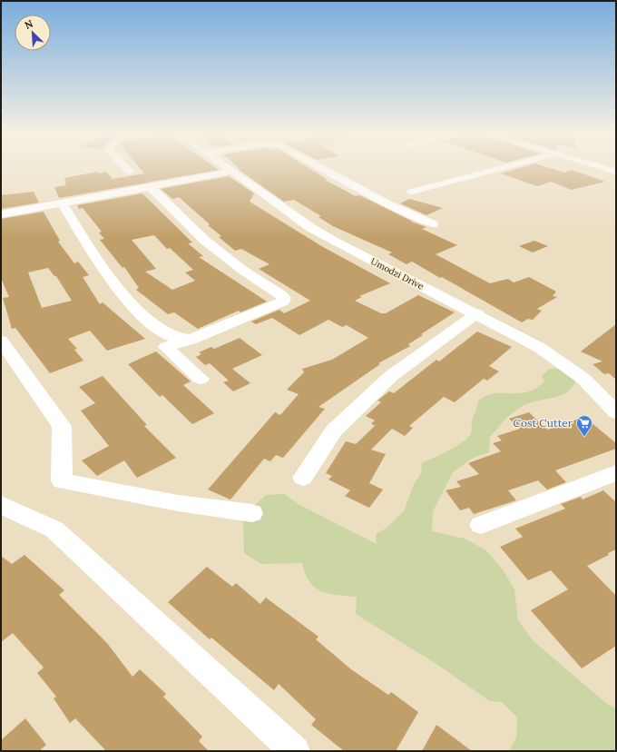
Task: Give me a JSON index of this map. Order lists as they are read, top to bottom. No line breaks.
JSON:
{"streets":{"street":["Umodzi Drive"]},"places":{"supermarket":["Cost Cutter"]},"north":"top left"}
